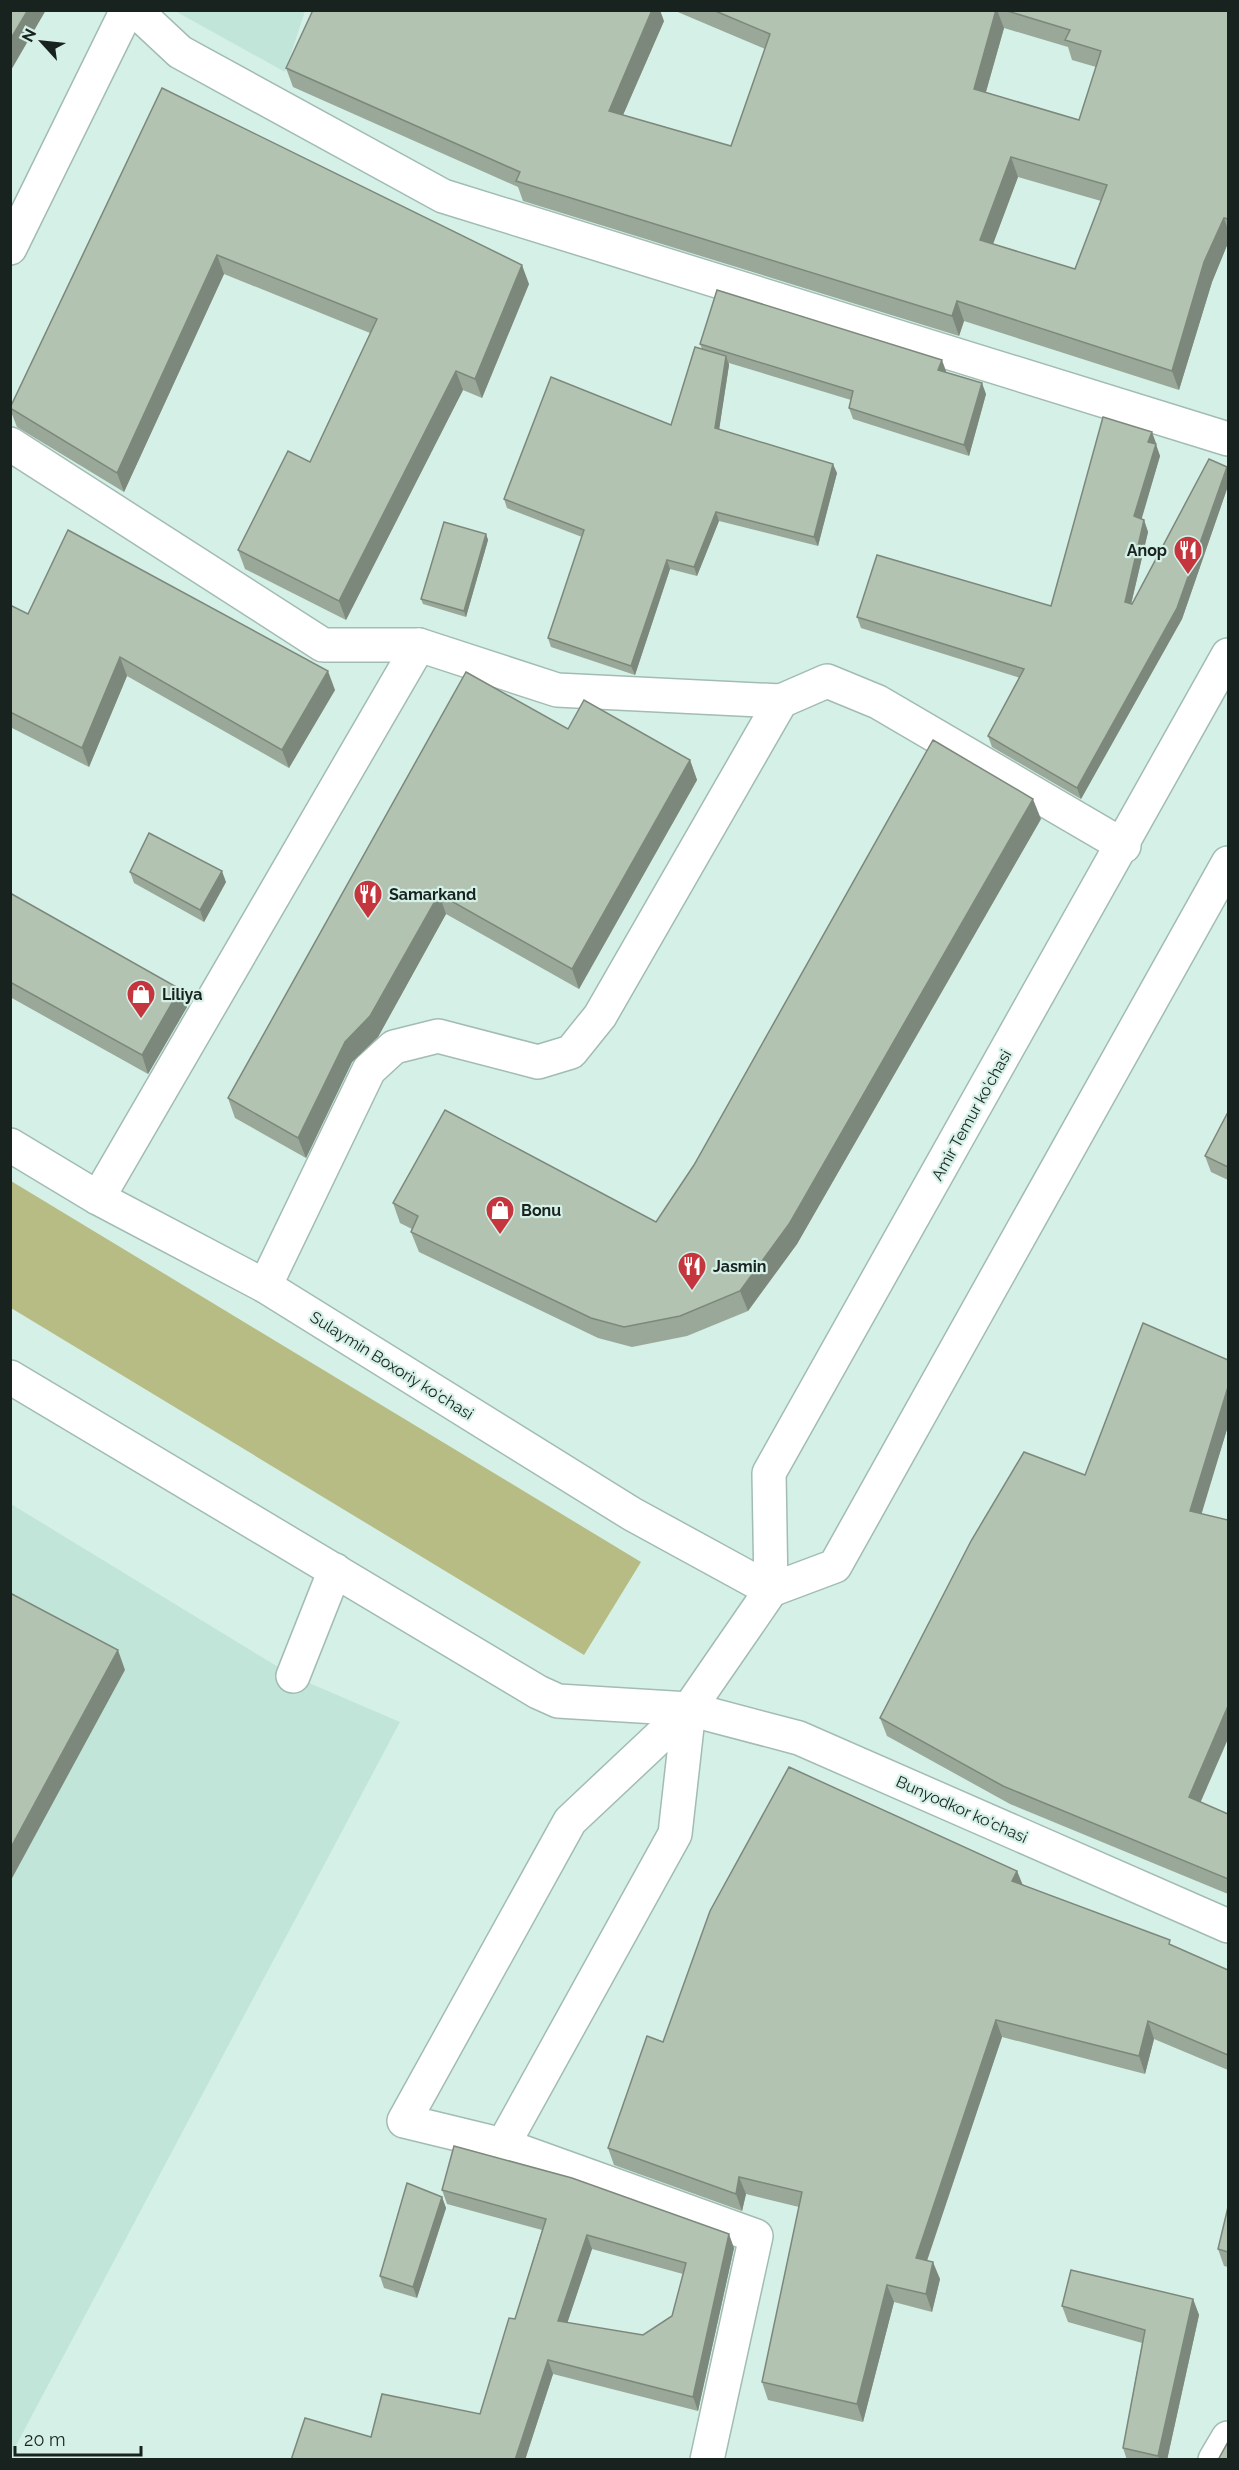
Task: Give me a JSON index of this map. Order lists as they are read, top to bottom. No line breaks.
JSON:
{"streets":{"main road":["Amir Temur ko'chasi","Sulaymin Boxoriy ko'chasi","Bunyodkor ko'chasi"]},"crossings":[["Amir Temur ko'chasi","Sulaymin Boxoriy ko'chasi"]],"places":{"restaurant":["Anop","Samarkand","Jasmin"],"shop":["Liliya","Bonu"]},"scale_bar":"20 m","north":"top left"}
